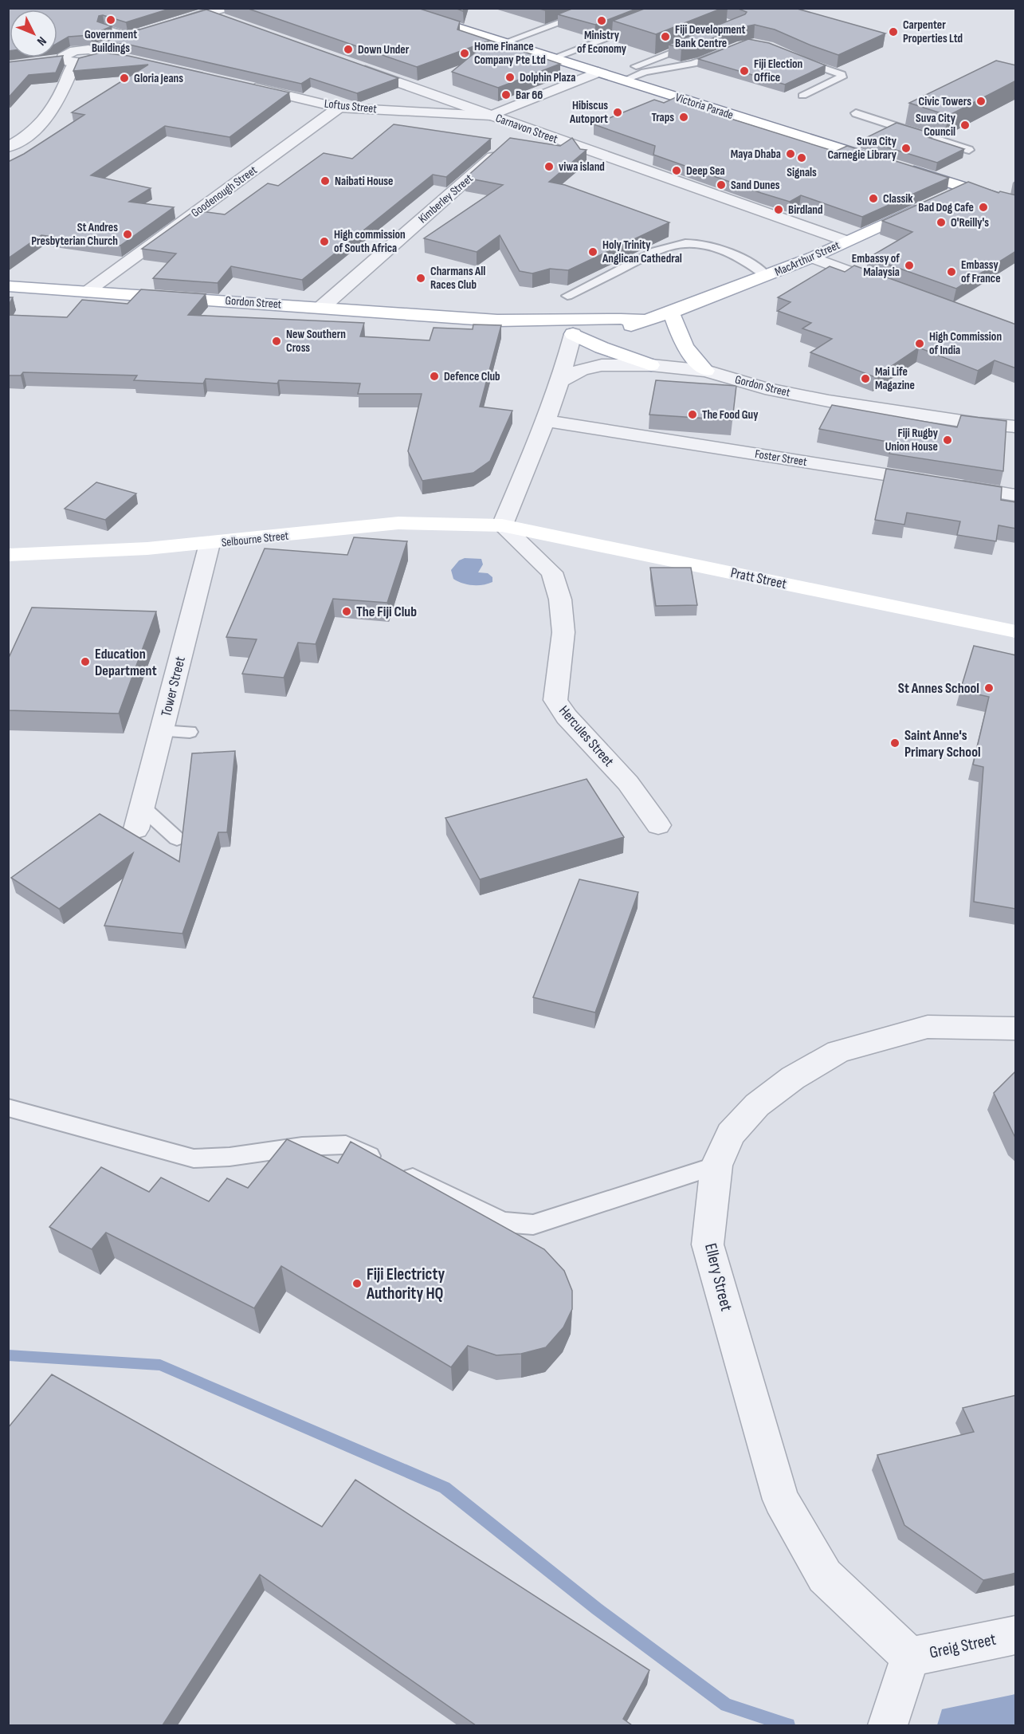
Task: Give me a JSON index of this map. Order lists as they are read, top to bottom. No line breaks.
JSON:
{"streets":{"main road":["Victoria Parade","MacArthur Street","Gordon Street","Selbourne Street","Pratt Street"],"street":["Loftus Street","Carnavon Street","Goodenough Street","Kimberley Street","Foster Street","Tower Street","Hercules Street","Ellery Street","Greig Street"]},"crossings":[["Loftus Street","Victoria Parade"],["Loftus Street","Carnavon Street"],["Loftus Street","Goodenough Street"],["Carnavon Street","Kimberley Street"],["Carnavon Street","MacArthur Street"],["Goodenough Street","Gordon Street"],["Kimberley Street","Gordon Street"],["MacArthur Street","Gordon Street"],["Selbourne Street","Pratt Street"],["Selbourne Street","Tower Street"],["Selbourne Street","Hercules Street"],["Pratt Street","Hercules Street"],["Ellery Street","Greig Street"]],"places":["Government Buildings","Ministry of Economy","Carpenter Properties Ltd","Fiji Development Bank Centre","Down Under","Home Finance Company Pte Ltd","Fiji Election Office","Dolphin Plaza","Gloria Jeans","Bar 66","Civic Towers","Hibiscus Autoport","Traps","Suva City Council","Suva City Carnegie Library","Maya Dhaba","Signals","viwa island","Deep Sea","Naibati House","Sand Dunes","Classik","Bad Dog Cafe","Birdland","O'Reilly's","St Andres Presbyterian Church","High commission of South Africa","Holy Trinity Anglican Cathedral","Embassy of Malaysia","Embassy of France","Charmans All Races Club","New Southern Cross","High Commission of India","Defence Club","Mai Life Magazine","The Food Guy","Fiji Rugby Union House","The Fiji Club","Education Department","St Annes School","Saint Anne's Primary School","Fiji Electricty Authority HQ"],"north":"bottom right"}
